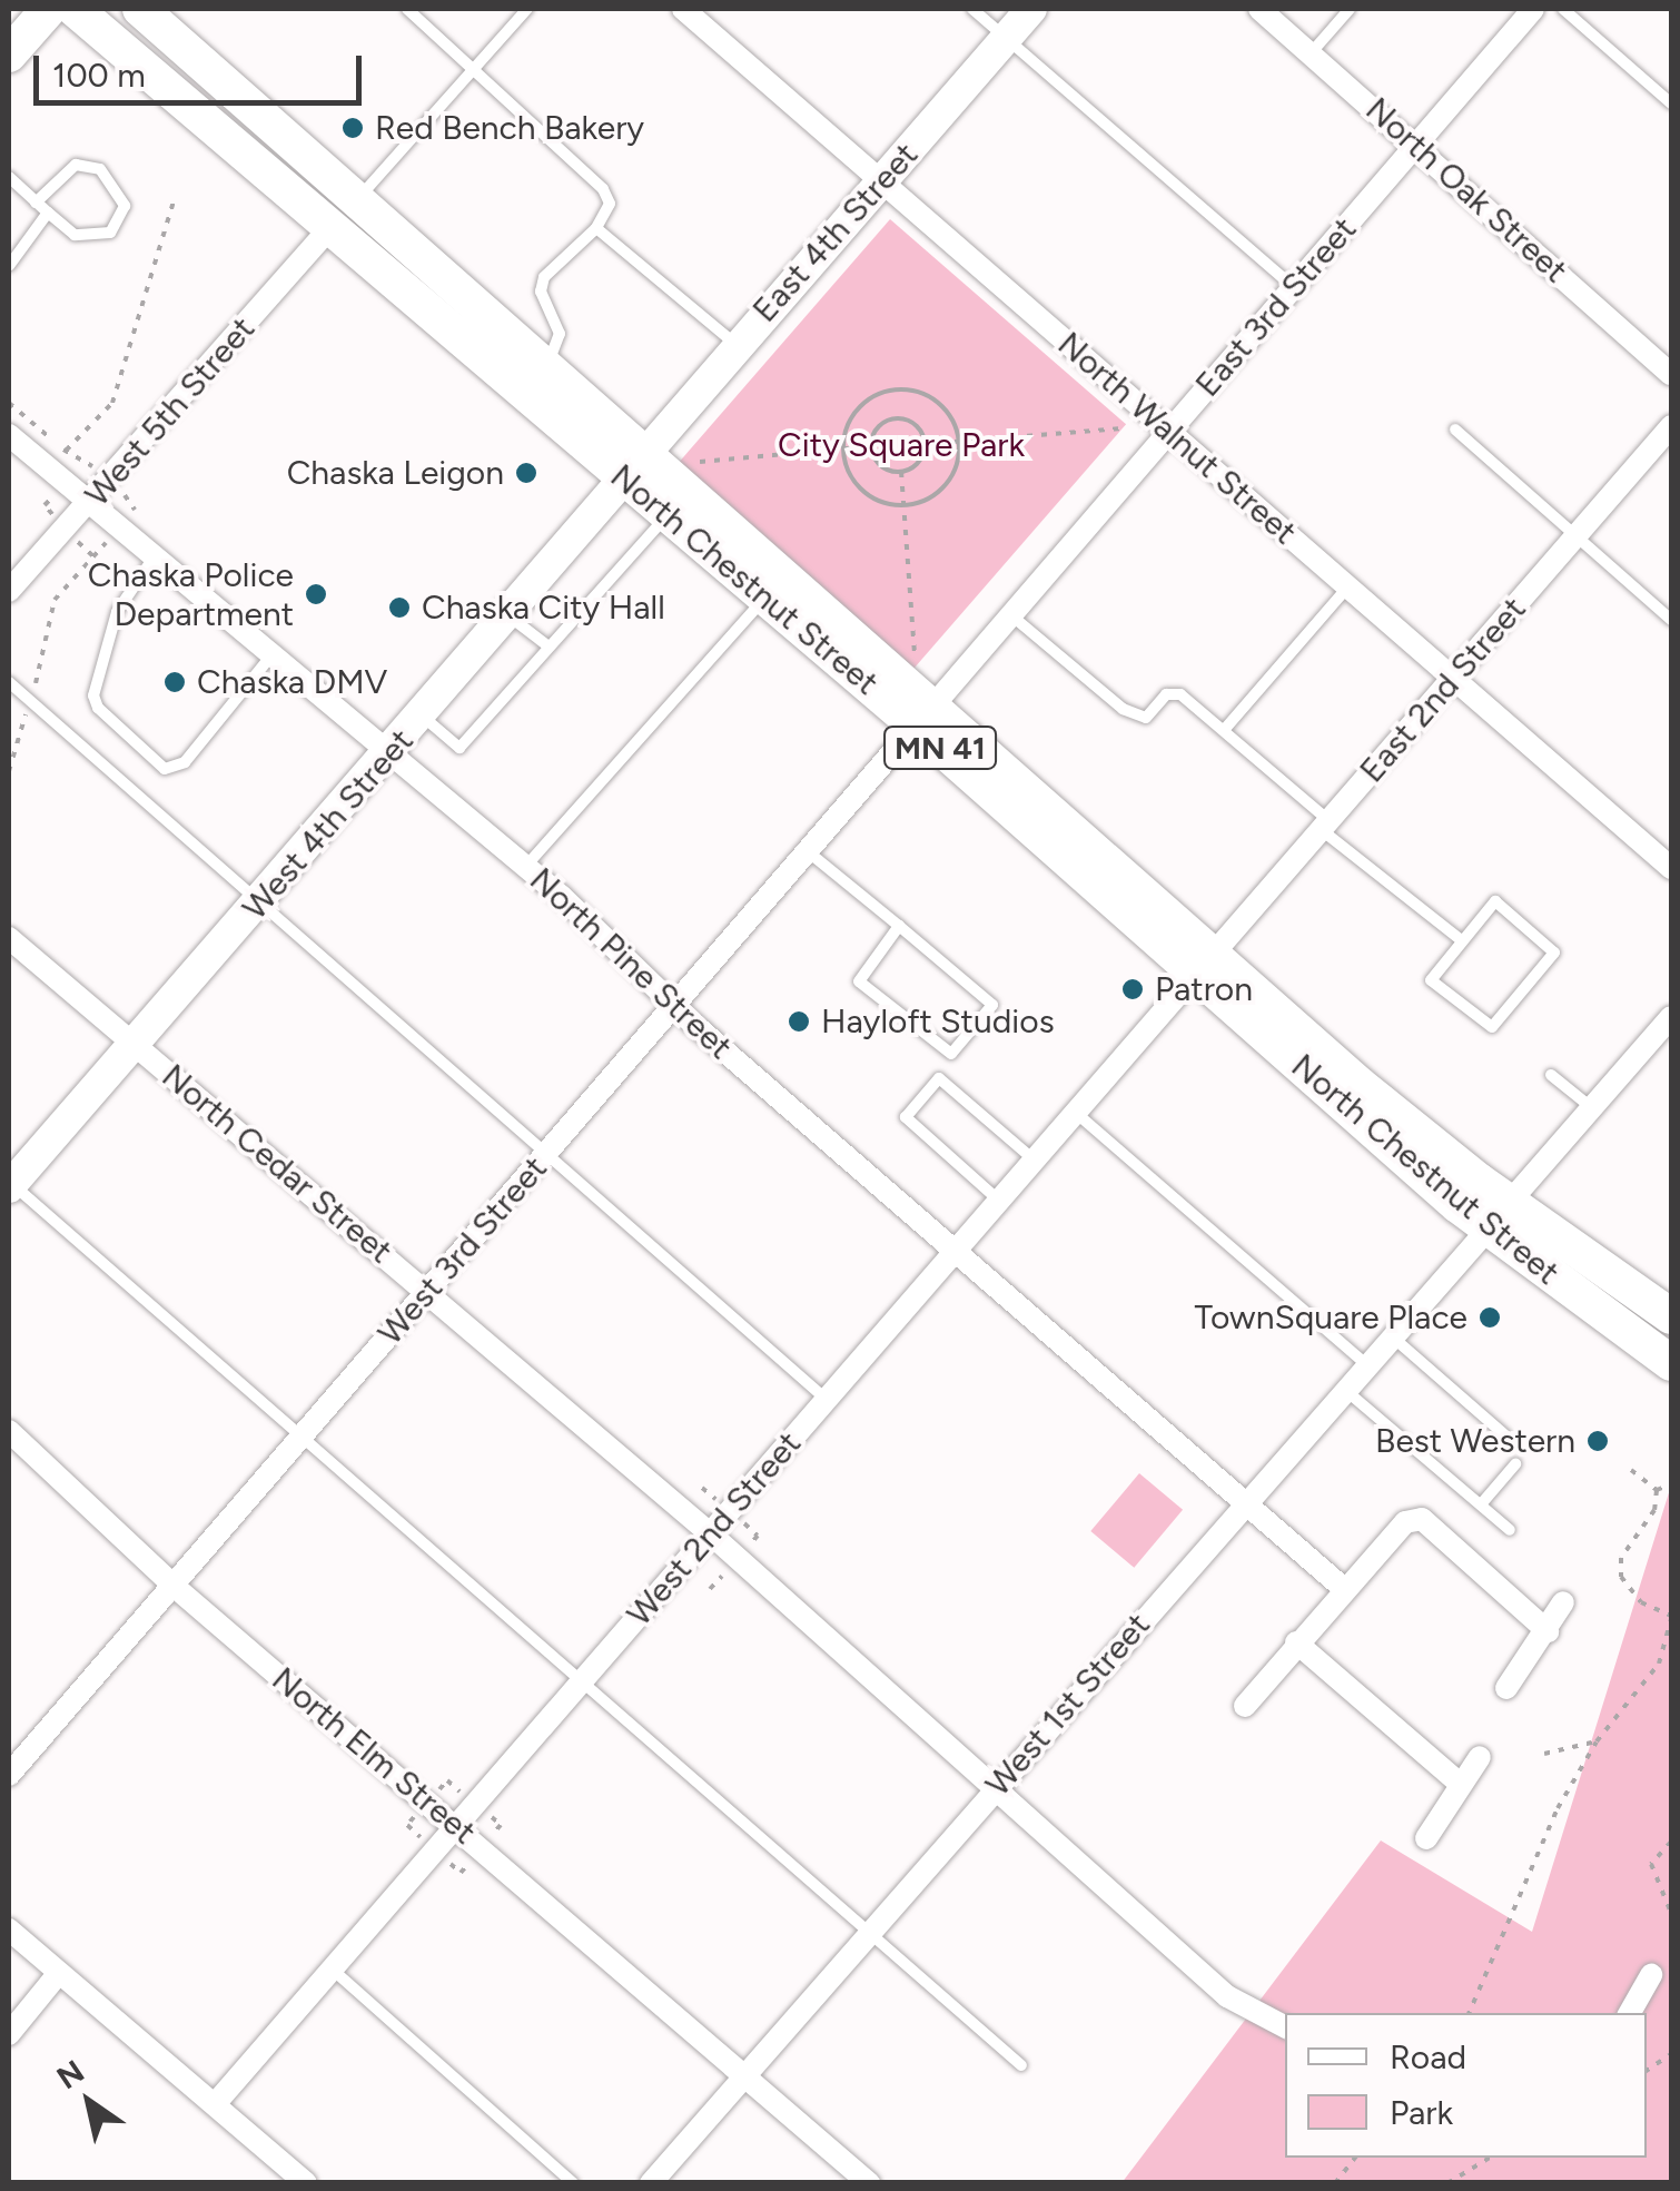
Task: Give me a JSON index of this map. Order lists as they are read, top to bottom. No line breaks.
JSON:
{"streets":{"main road":["North Chestnut Street","MN 41"],"street":["North Oak Street","East 4th Street","East 3rd Street","West 5th Street","North Walnut Street","East 2nd Street","West 4th Street","North Pine Street","North Cedar Street","West 3rd Street","West 2nd Street","West 1st Street","North Elm Street"]},"crossings":[["North Oak Street","East 3rd Street"],["East 4th Street","North Walnut Street"],["East 4th Street","North Chestnut Street"],["East 4th Street","West 4th Street"],["East 3rd Street","North Walnut Street"],["East 3rd Street","North Chestnut Street"],["East 3rd Street","West 3rd Street"],["West 5th Street","North Chestnut Street"],["West 5th Street","North Pine Street"],["North Walnut Street","East 2nd Street"],["North Chestnut Street","East 2nd Street"],["North Chestnut Street","West 4th Street"],["North Chestnut Street","West 3rd Street"],["North Chestnut Street","West 2nd Street"],["North Chestnut Street","West 1st Street"],["East 2nd Street","West 2nd Street"],["West 4th Street","North Pine Street"],["West 4th Street","North Cedar Street"],["North Pine Street","West 3rd Street"],["North Pine Street","West 2nd Street"],["North Pine Street","West 1st Street"],["North Cedar Street","West 3rd Street"],["North Cedar Street","West 2nd Street"],["North Cedar Street","West 1st Street"],["West 3rd Street","North Elm Street"],["West 2nd Street","North Elm Street"],["West 1st Street","North Elm Street"]],"parks":["City Square Park"],"places":["Red Bench Bakery","Chaska Leigon","Chaska Police Department","Chaska City Hall","Chaska DMV","Patron","Hayloft Studios","TownSquare Place","Best Western"],"legend":["Road","Park"],"scale_bar":"100 m","north":"top left"}
